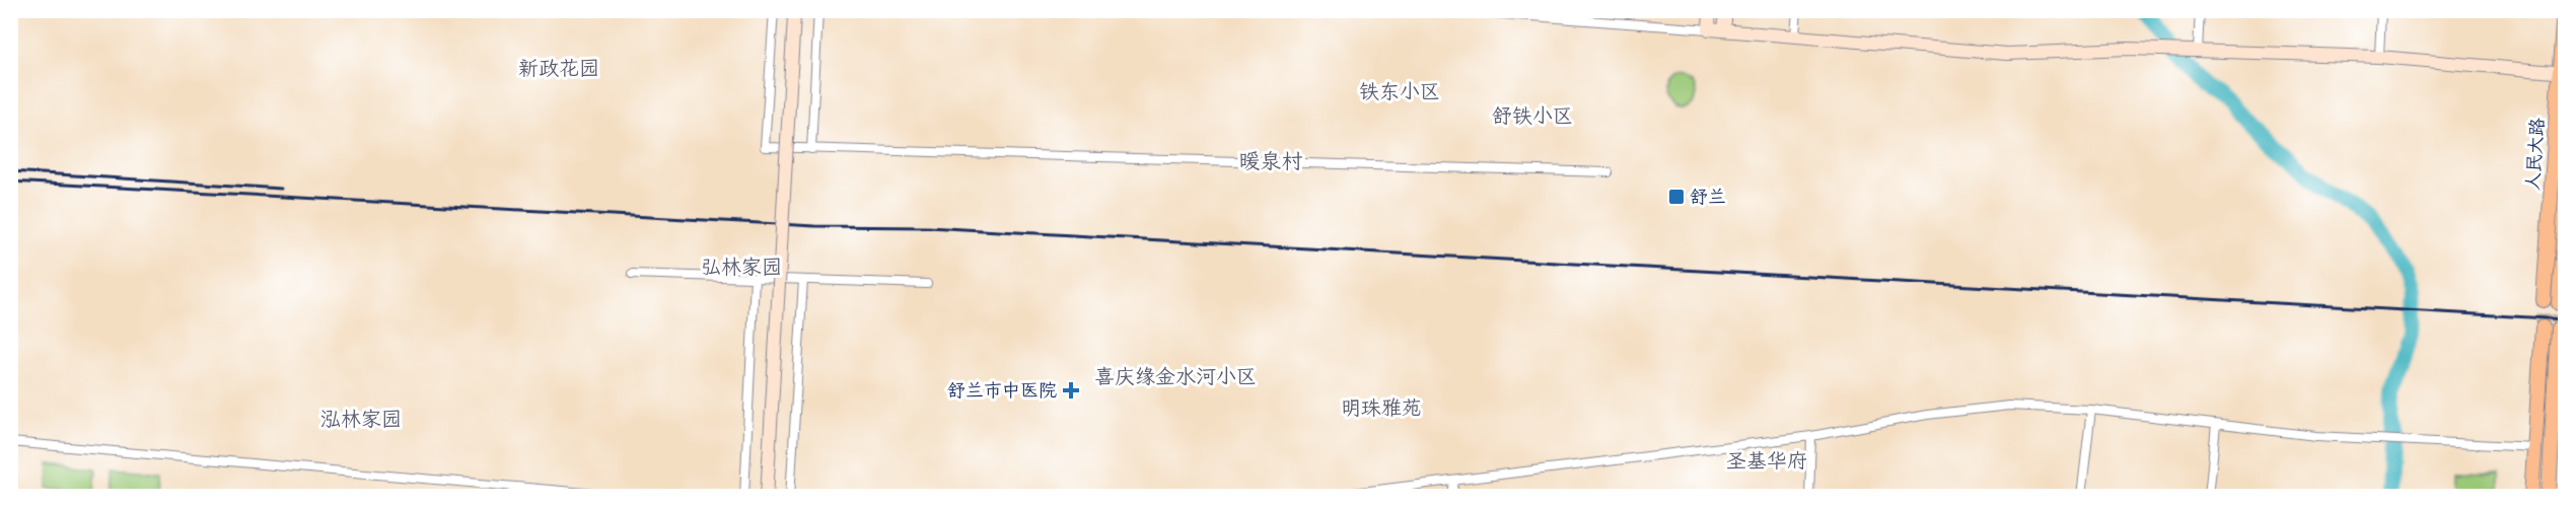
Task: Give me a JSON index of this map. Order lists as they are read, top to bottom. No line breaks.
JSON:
{"streets":{"main road":["人民大路"]},"districts":["新政花园","铁东小区","舒铁小区","暖泉村","弘林家园","喜庆缘金水河小区","明珠雅苑","泓林家园","圣基华府"],"places":{"transit":["舒兰"],"health":["舒兰市中医院"]}}
